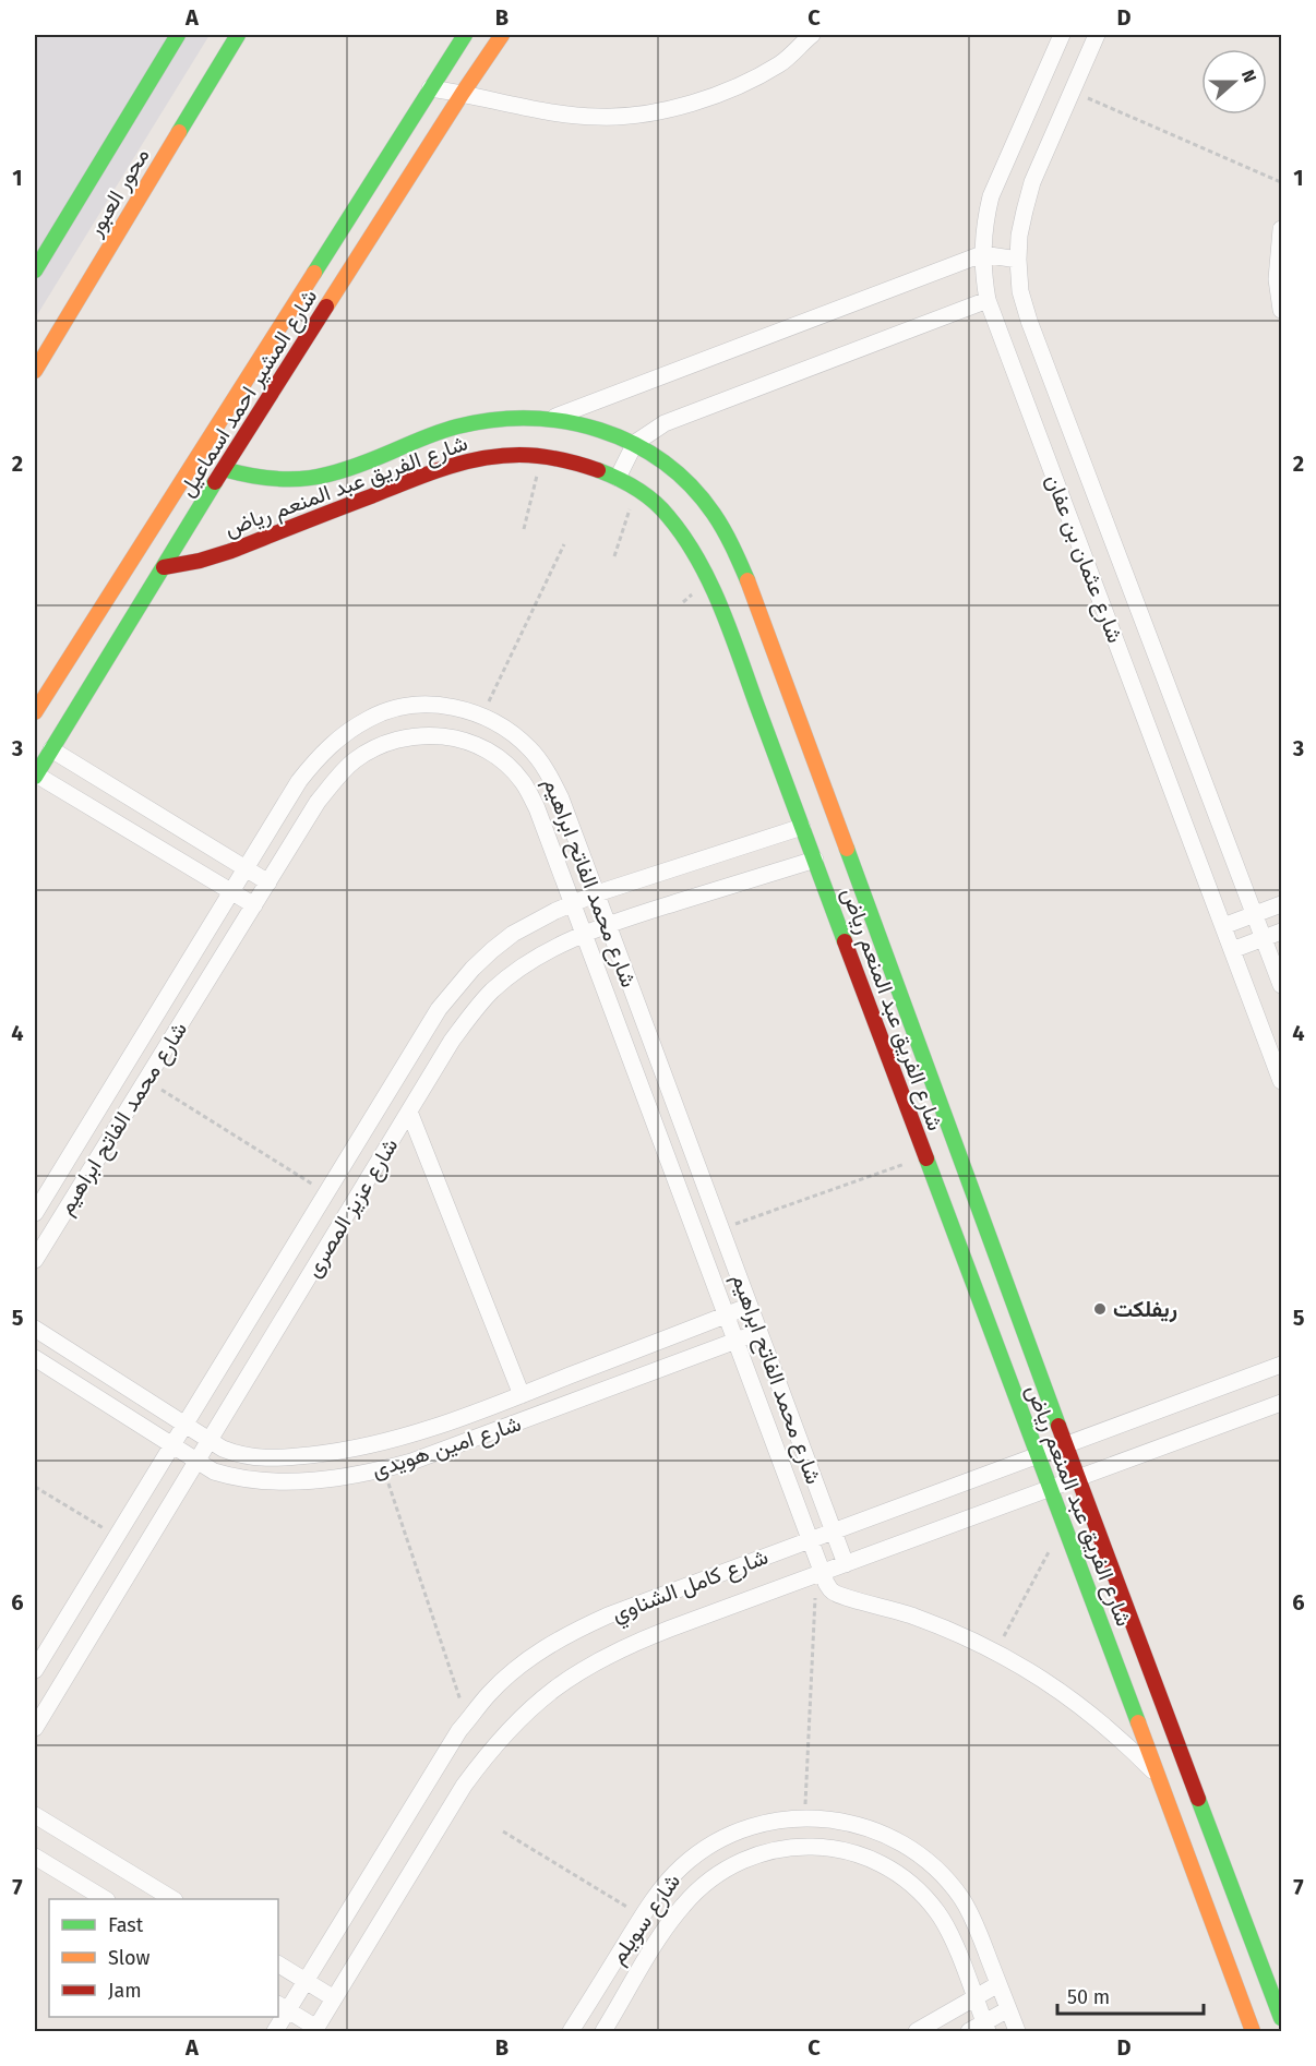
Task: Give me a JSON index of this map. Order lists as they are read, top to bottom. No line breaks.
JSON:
{"streets":{"main road":["محور العبور","شارع المشير احمد اسماعيل","شارع الفريق عبد المنعم رياض"],"street":["شارع عثمان بن عفان","شارع محمد الفاتح ابراهيم","شارع عزيز المصرى","شارع امين هويدى","شارع كامل الشناوي","شارع سويلم"]},"crossings":[["شارع المشير احمد اسماعيل","شارع الفريق عبد المنعم رياض"],["شارع الفريق عبد المنعم رياض","شارع محمد الفاتح ابراهيم"],["شارع الفريق عبد المنعم رياض","شارع عزيز المصرى"],["شارع الفريق عبد المنعم رياض","شارع كامل الشناوي"],["شارع محمد الفاتح ابراهيم","شارع عزيز المصرى"],["شارع محمد الفاتح ابراهيم","شارع امين هويدى"],["شارع محمد الفاتح ابراهيم","شارع كامل الشناوي"],["شارع عزيز المصرى","شارع امين هويدى"]],"places":["ريفلكت"],"legend":["Fast","Slow","Jam"],"scale_bar":"50 m","north":"right","grid":{"columns":["A","B","C","D"],"rows":["1","2","3","4","5","6","7"]}}
